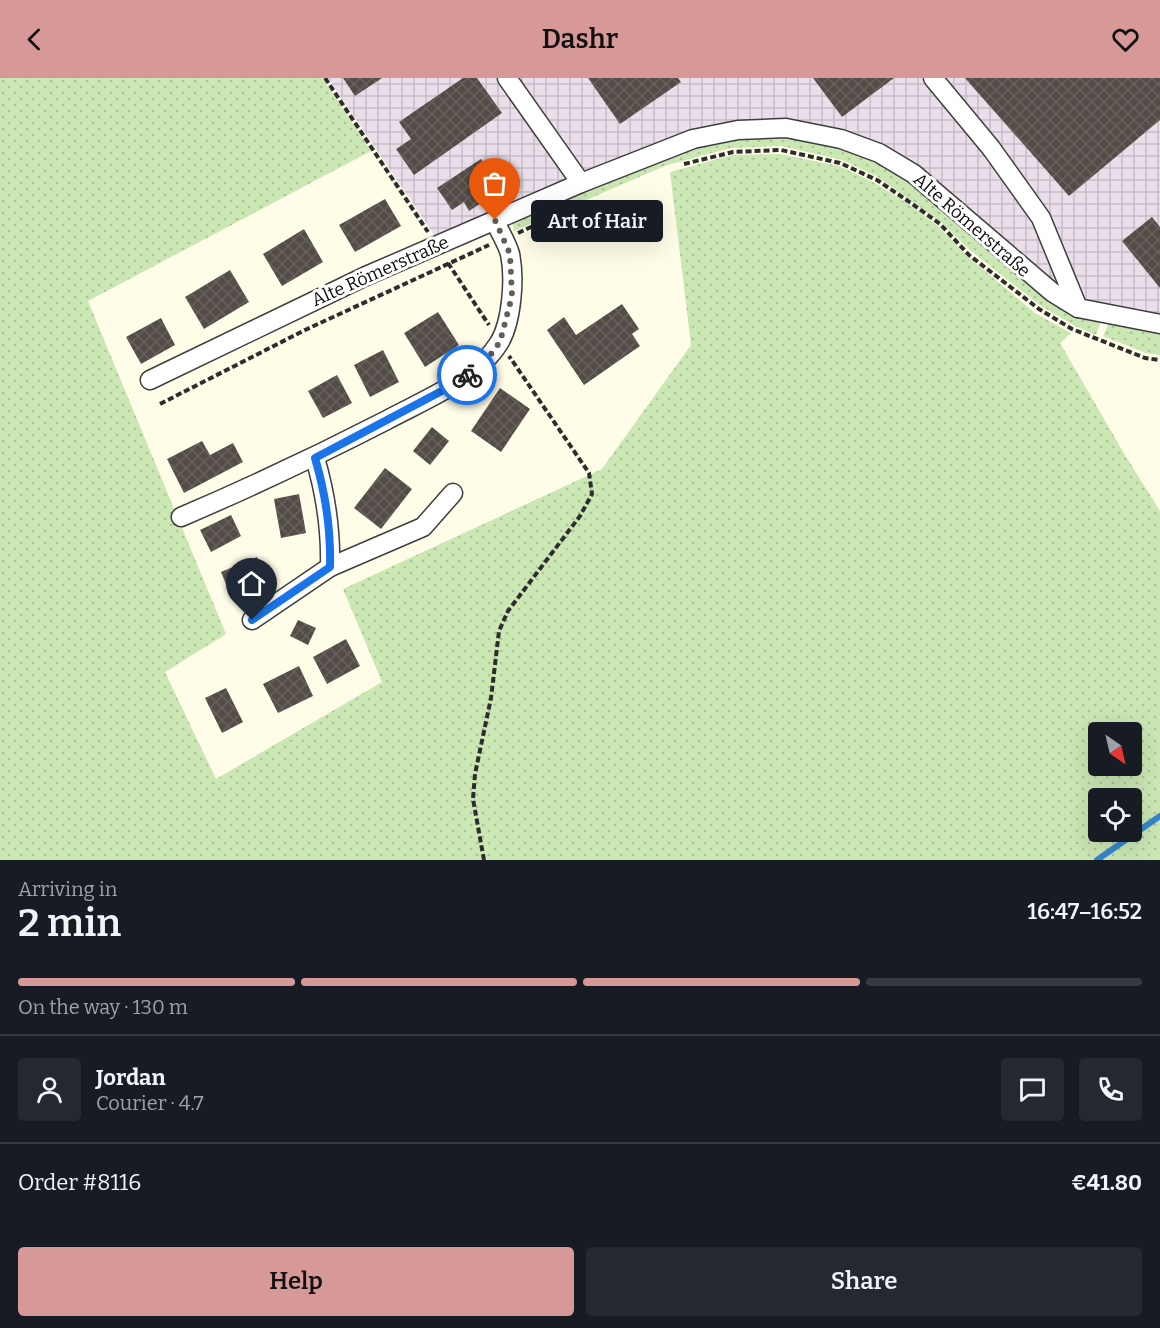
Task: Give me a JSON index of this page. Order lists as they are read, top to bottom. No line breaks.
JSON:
{"streets":{"street":["Alte Römerstraße"]},"places":["Art of Hair"],"north":"bottom right","page":{"header":"Dashr","bubble":"Art of Hair","heading":["2 min","Arriving in","16:47–16:52"],"panel":["Jordan","Courier · 4.7","Order #8116","€41.80"],"bar":"On the way · 130 m","buttons":["Help","Share"]}}
